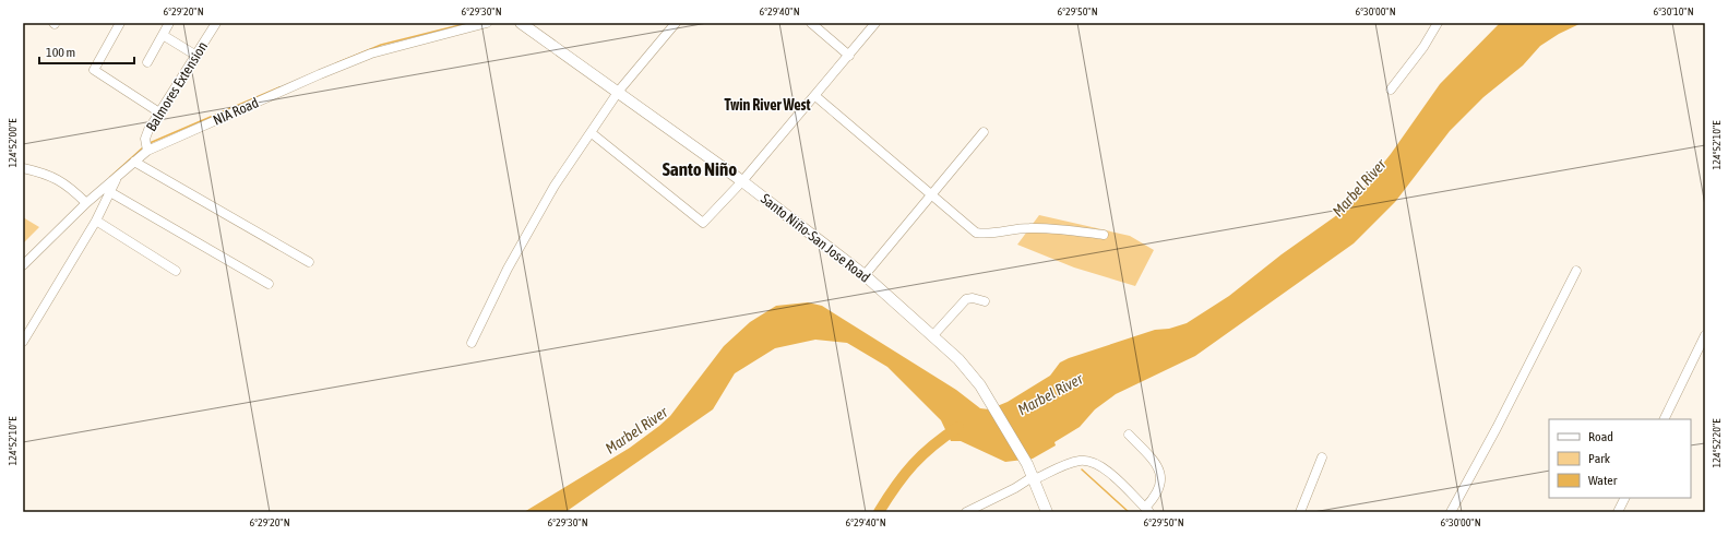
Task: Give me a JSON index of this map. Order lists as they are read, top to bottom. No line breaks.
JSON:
{"streets":{"main road":["Santo Niño-San Jose Road"],"street":["Balmores Extension","NIA Road"]},"crossings":[["Balmores Extension","NIA Road"]],"districts":["Twin River West","Santo Niño"],"water":["Marbel River"],"legend":["Road","Park","Water"],"scale_bar":"100 m","coordinates":["6°29'20\"N","6°29'30\"N","6°29'40\"N","6°29'50\"N","6°30'00\"N","6°30'10\"N","124°52'00\"E","124°52'10\"E","124°52'20\"E"]}
